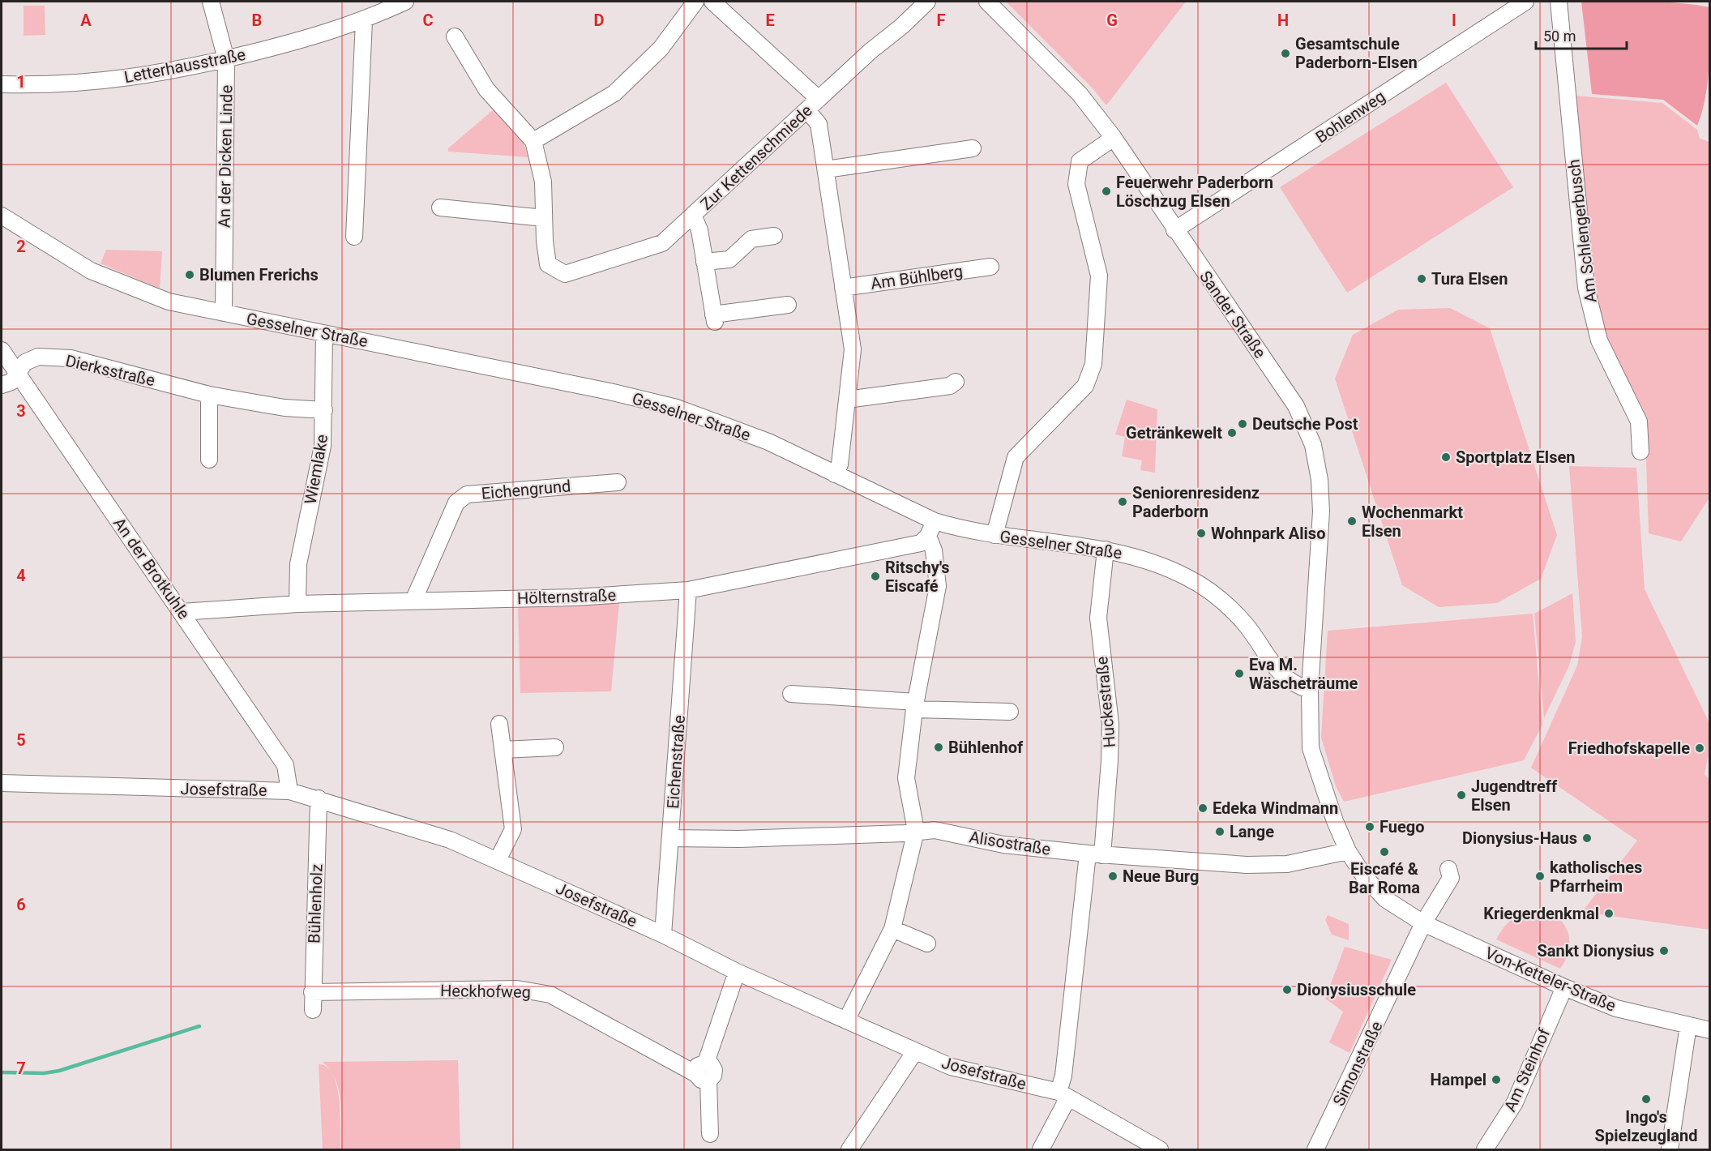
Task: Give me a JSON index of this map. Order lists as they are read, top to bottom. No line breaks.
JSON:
{"streets":{"street":["Letterhausstraße","Bohlenweg","An der Dicken Linde","Zur Kettenschmiede","Am Schlengerbusch","Am Bühlberg","Sander Straße","Gesselner Straße","Dierksstraße","Wiemlake","Eichengrund","An der Brotkuhle","Hölternstraße","Huckestraße","Eichenstraße","Josefstraße","Alisostraße","Bühlenholz","Von-Ketteler-Straße","Heckhofweg","Simonstraße","Am Steinhof"]},"crossings":[["Letterhausstraße","An der Dicken Linde"],["Bohlenweg","Sander Straße"],["An der Dicken Linde","Gesselner Straße"],["Sander Straße","Gesselner Straße"],["Sander Straße","Von-Ketteler-Straße"],["Gesselner Straße","Wiemlake"],["Gesselner Straße","Hölternstraße"],["Gesselner Straße","Huckestraße"],["Gesselner Straße","Von-Ketteler-Straße"],["Dierksstraße","Wiemlake"],["Dierksstraße","An der Brotkuhle"],["Wiemlake","Hölternstraße"],["Eichengrund","Hölternstraße"],["An der Brotkuhle","Hölternstraße"],["An der Brotkuhle","Josefstraße"],["Hölternstraße","Eichenstraße"],["Huckestraße","Josefstraße"],["Huckestraße","Alisostraße"],["Eichenstraße","Josefstraße"],["Eichenstraße","Alisostraße"],["Josefstraße","Bühlenholz"],["Alisostraße","Von-Ketteler-Straße"],["Bühlenholz","Heckhofweg"],["Von-Ketteler-Straße","Simonstraße"],["Von-Ketteler-Straße","Am Steinhof"]],"places":["Gesamtschule Paderborn-Elsen","Feuerwehr Paderborn Löschzug Elsen","Blumen Frerichs","Tura Elsen","Deutsche Post","Getränkewelt","Sportplatz Elsen","Seniorenresidenz Paderborn","Wochenmarkt Elsen","Wohnpark Aliso","Ritschy's Eiscafé","Eva M. Wäscheträume","Bühlenhof","Friedhofskapelle","Jugendtreff Elsen","Edeka Windmann","Fuego","Lange","Dionysius-Haus","Eiscafé & Bar Roma","Neue Burg","katholisches Pfarrheim","Kriegerdenkmal","Sankt Dionysius","Dionysiusschule","Hampel","Ingo's Spielzeugland"],"scale_bar":"50 m","grid":{"columns":["A","B","C","D","E","F","G","H","I"],"rows":["1","2","3","4","5","6","7"]}}
